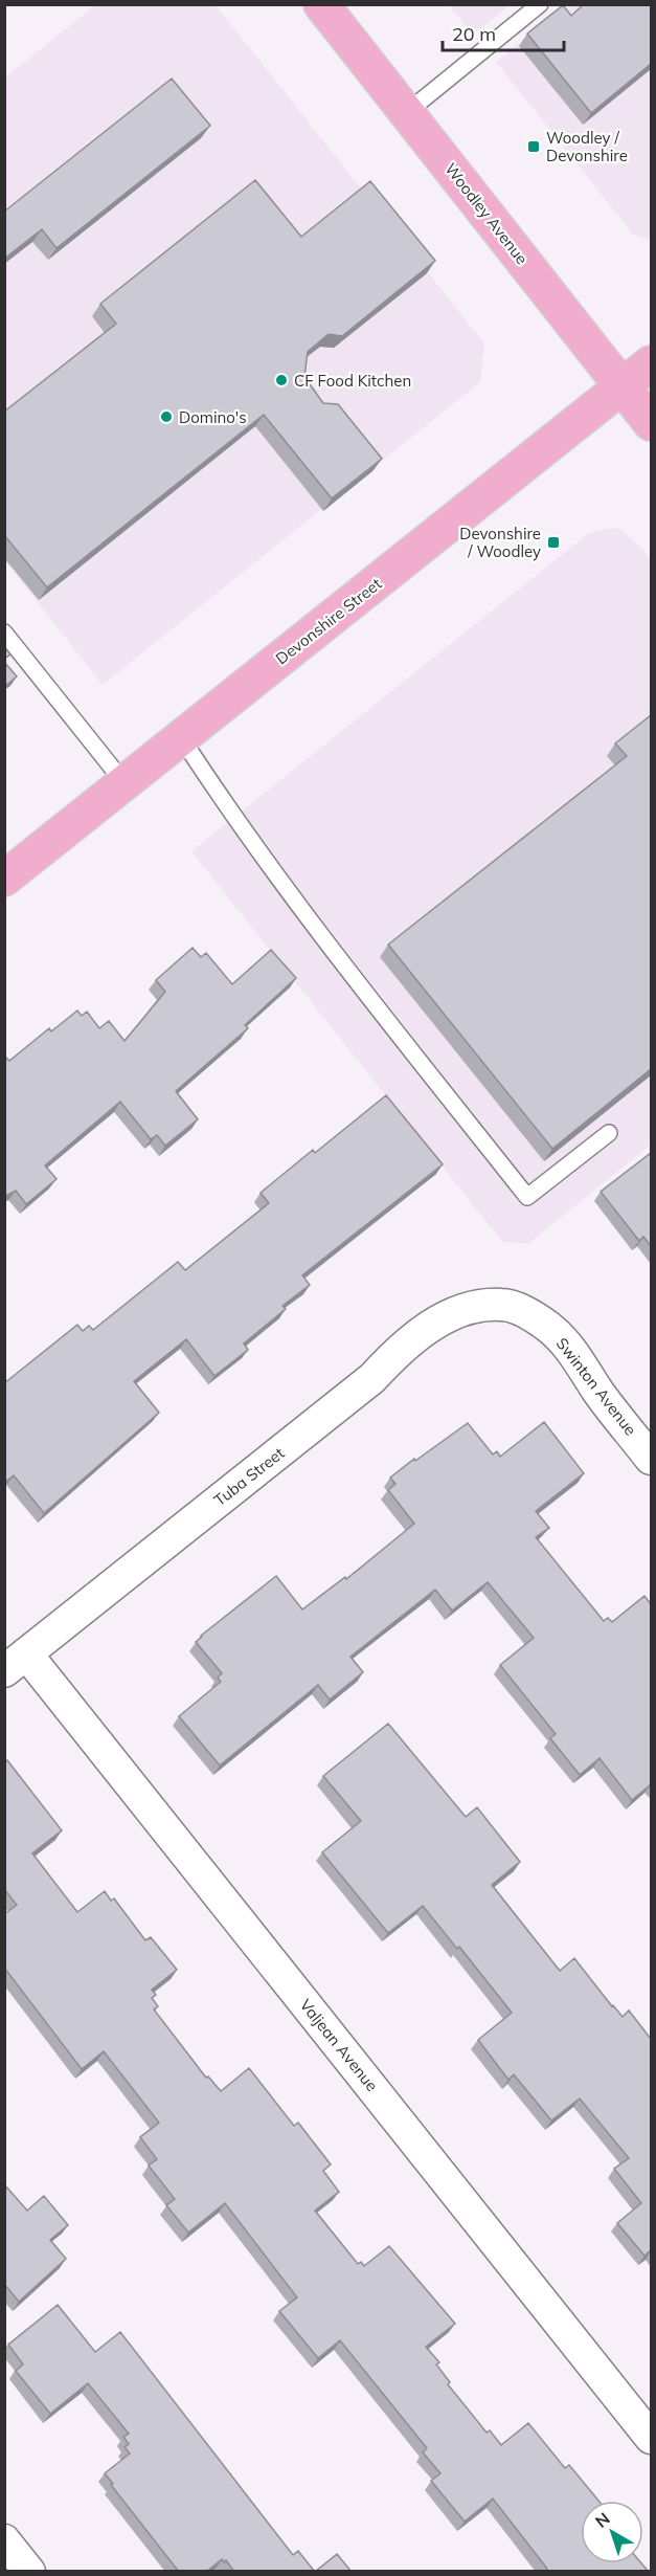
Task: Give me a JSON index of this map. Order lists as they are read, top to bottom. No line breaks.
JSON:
{"streets":{"main road":["Woodley Avenue","Devonshire Street"],"street":["Swinton Avenue","Tuba Street","Valjean Avenue"]},"crossings":[["Woodley Avenue","Devonshire Street"],["Swinton Avenue","Tuba Street"],["Tuba Street","Valjean Avenue"]],"places":{"transit":["Woodley / Devonshire","Devonshire / Woodley"],"other":["CF Food Kitchen","Domino's"]},"scale_bar":"20 m","north":"top left"}
